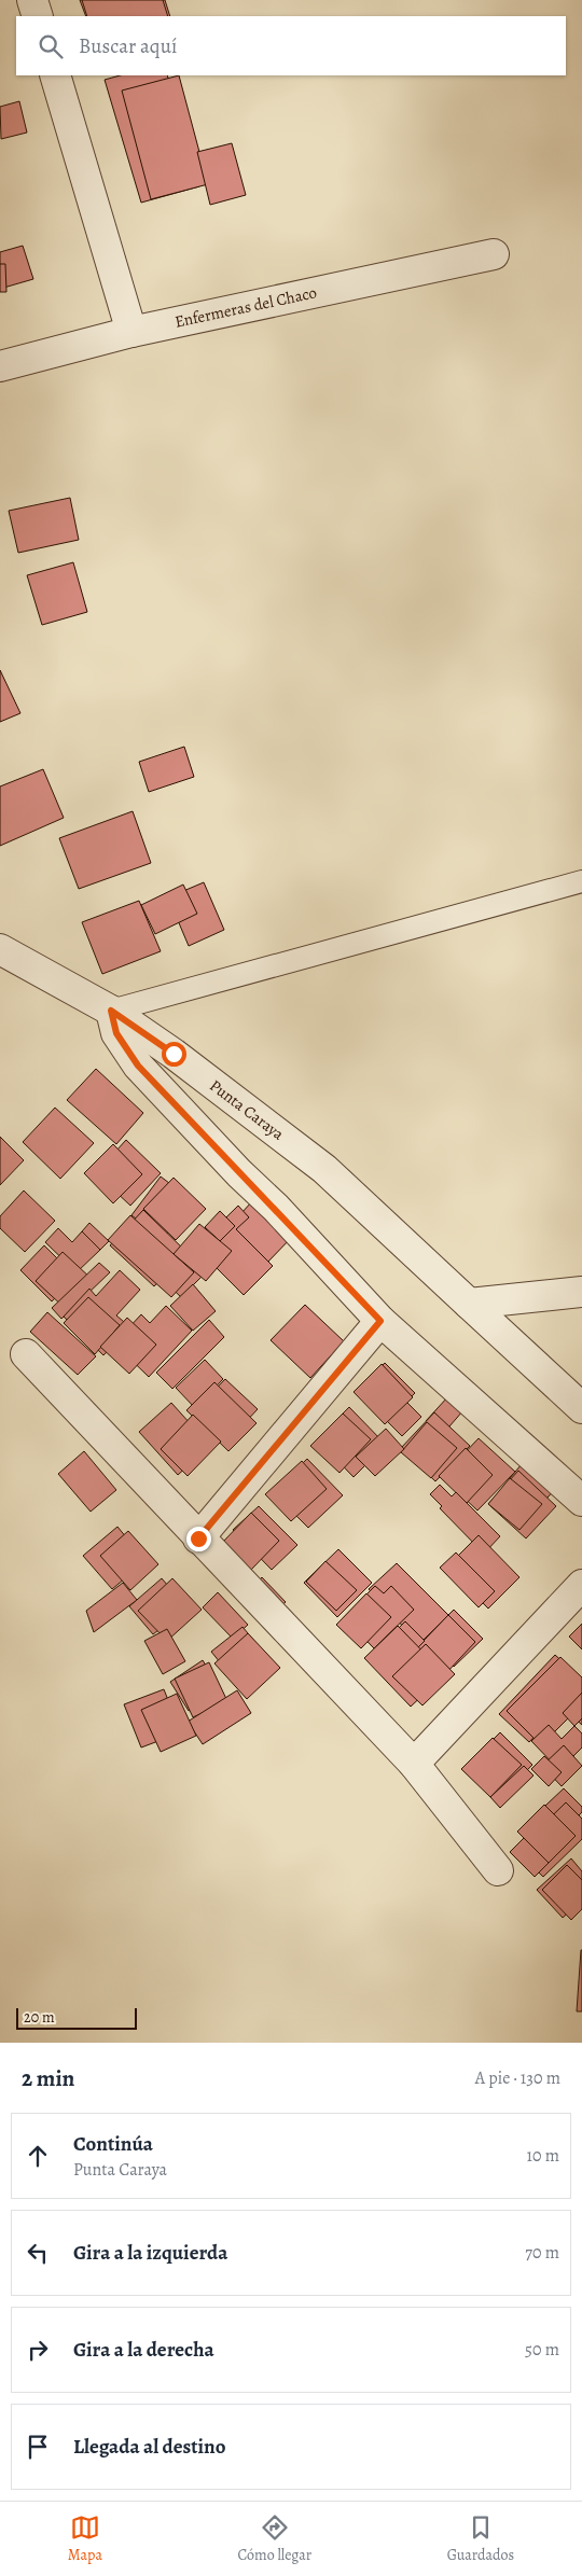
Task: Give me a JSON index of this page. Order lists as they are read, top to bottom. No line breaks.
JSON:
{"streets":{"street":["Enfermeras del Chaco","Punta Caraya"]},"scale_bar":"20 m","page":{"search":"Buscar aquí","scale":"20 m","heading":["2 min","A pie · 130 m"],"list":[["Continúa","Punta Caraya","10 m"],["Gira a la izquierda","70 m"],["Gira a la derecha","50 m"],"Llegada al destino"],"nav":["Mapa","Cómo llegar","Guardados"]}}
